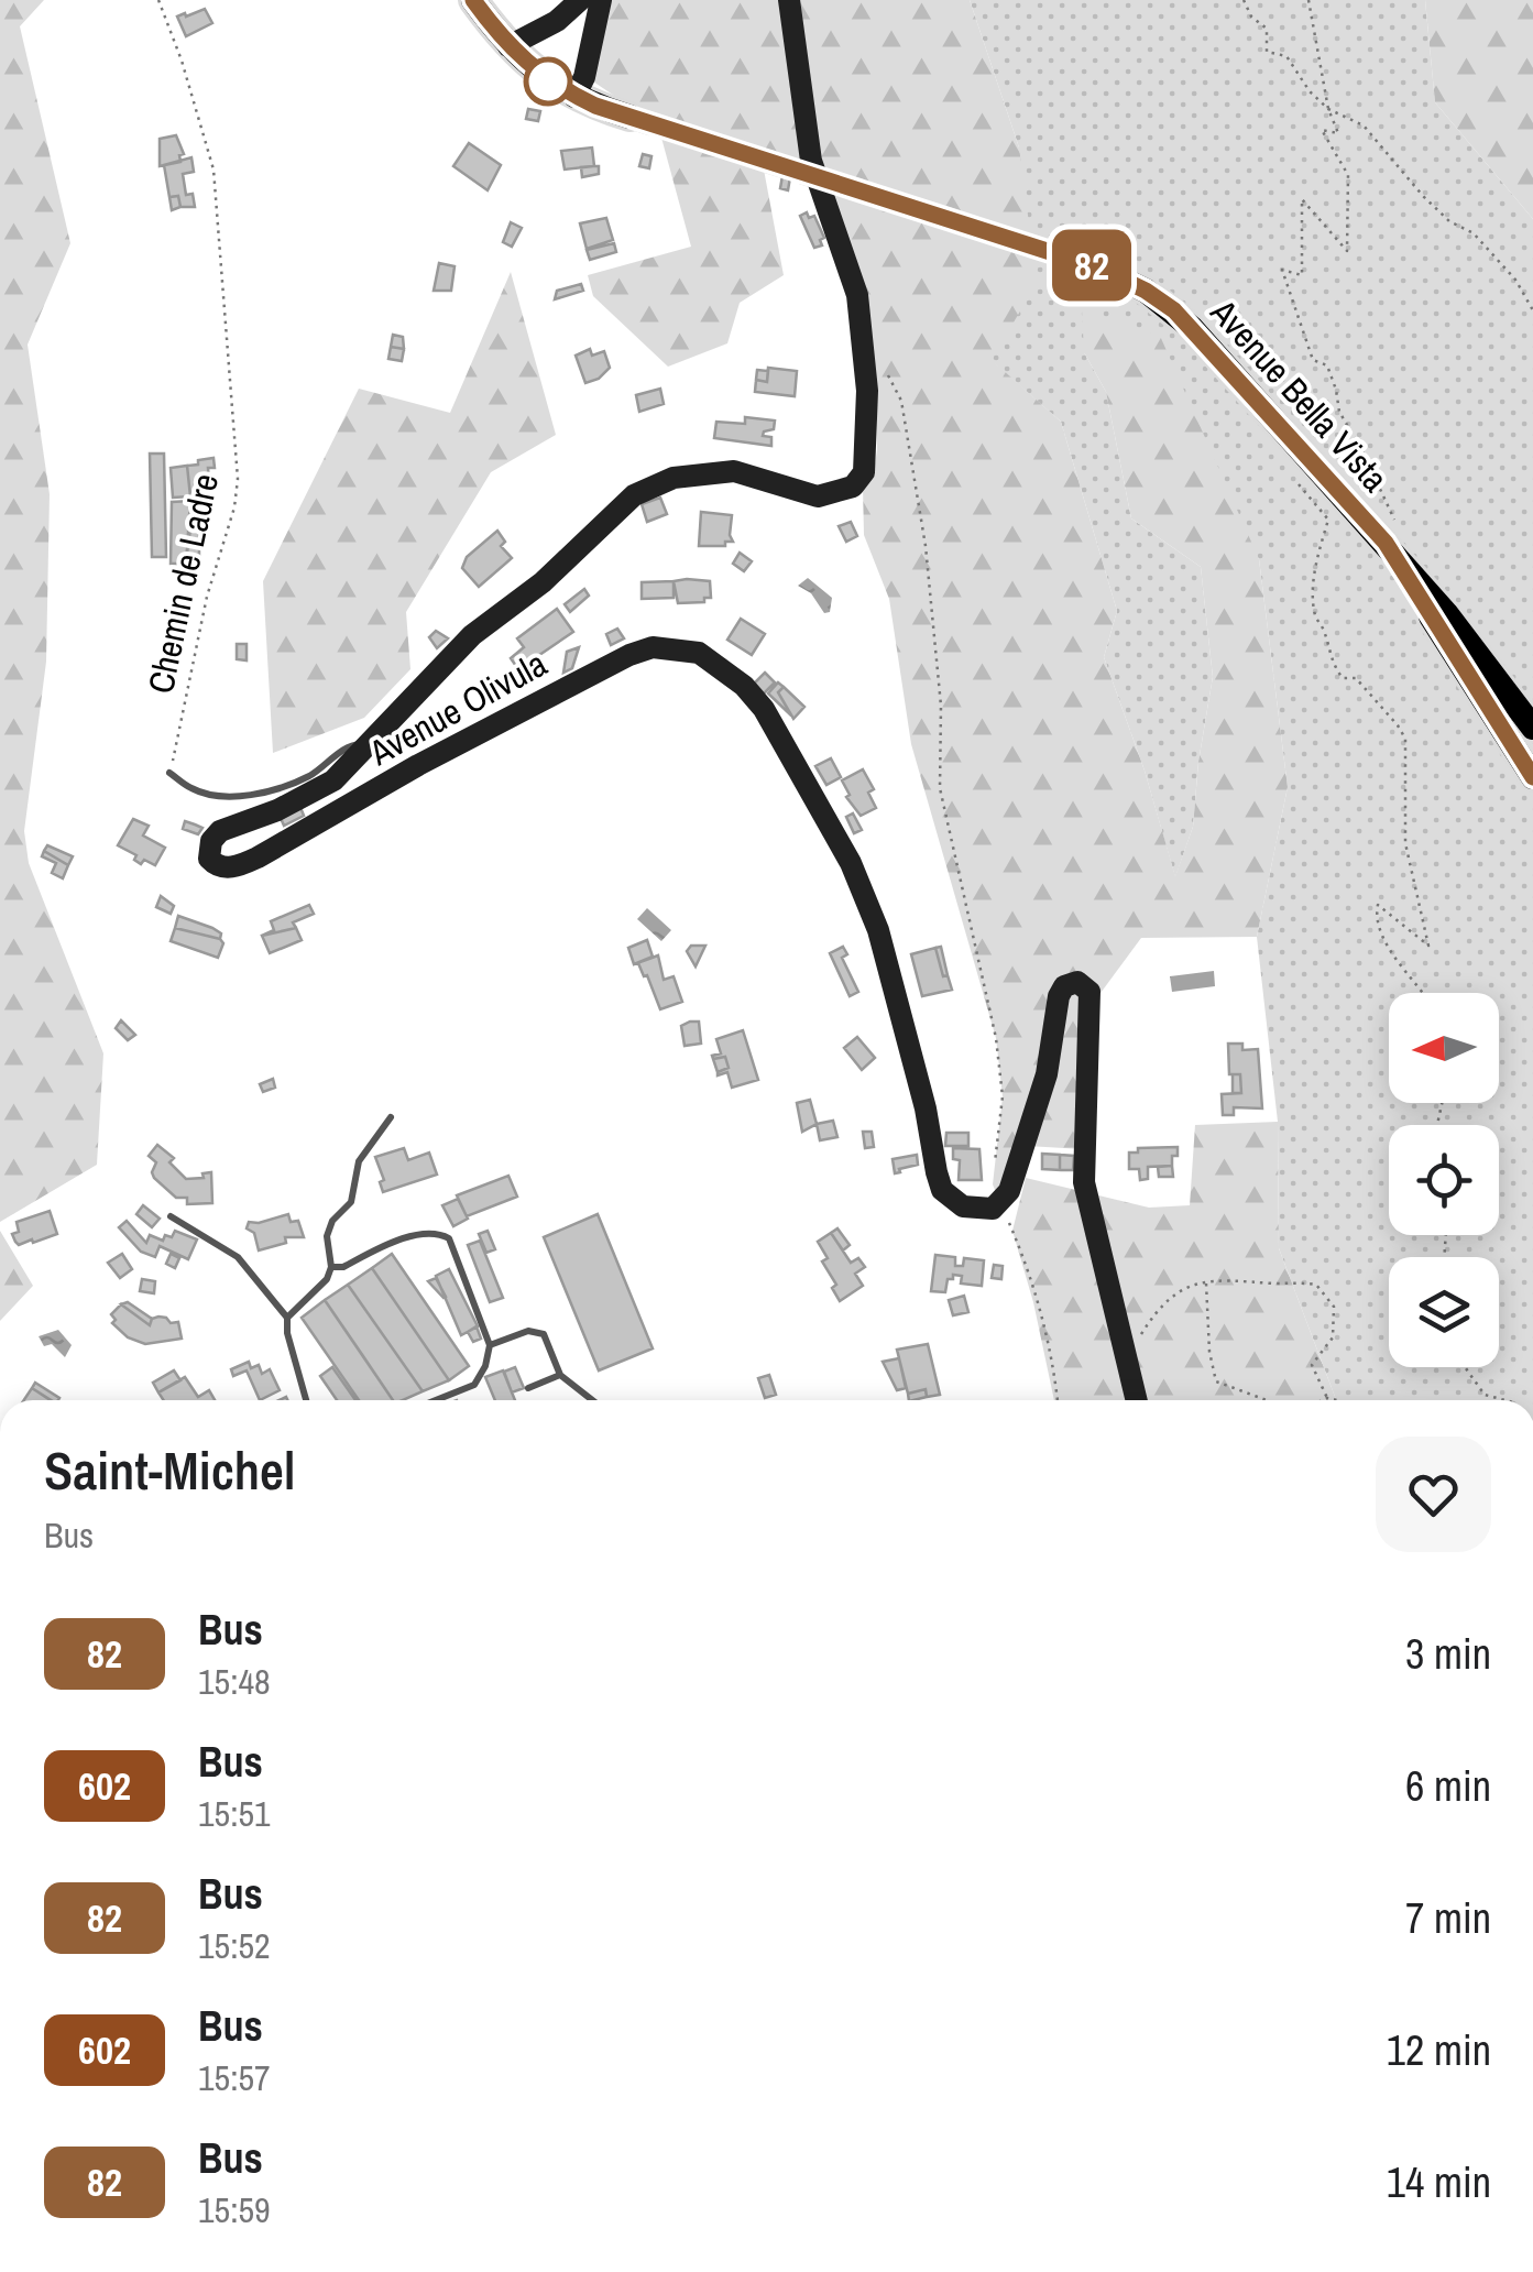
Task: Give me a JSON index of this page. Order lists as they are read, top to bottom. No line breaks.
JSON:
{"streets":{"main road":["Avenue Bella Vista"],"street":["Avenue Olivula"],"path":["Chemin de Ladre"]},"lines":["bus line 82"],"north":"left","page":{"on_map":"82","heading":["Saint-Michel","Bus"],"list":[{"mark":"82","name":"Bus","note":"15:48","value":"3 min"},{"mark":"602","name":"Bus","note":"15:51","value":"6 min"},{"mark":"82","name":"Bus","note":"15:52","value":"7 min"},{"mark":"602","name":"Bus","note":"15:57","value":"12 min"},{"mark":"82","name":"Bus","note":"15:59","value":"14 min"}]}}
